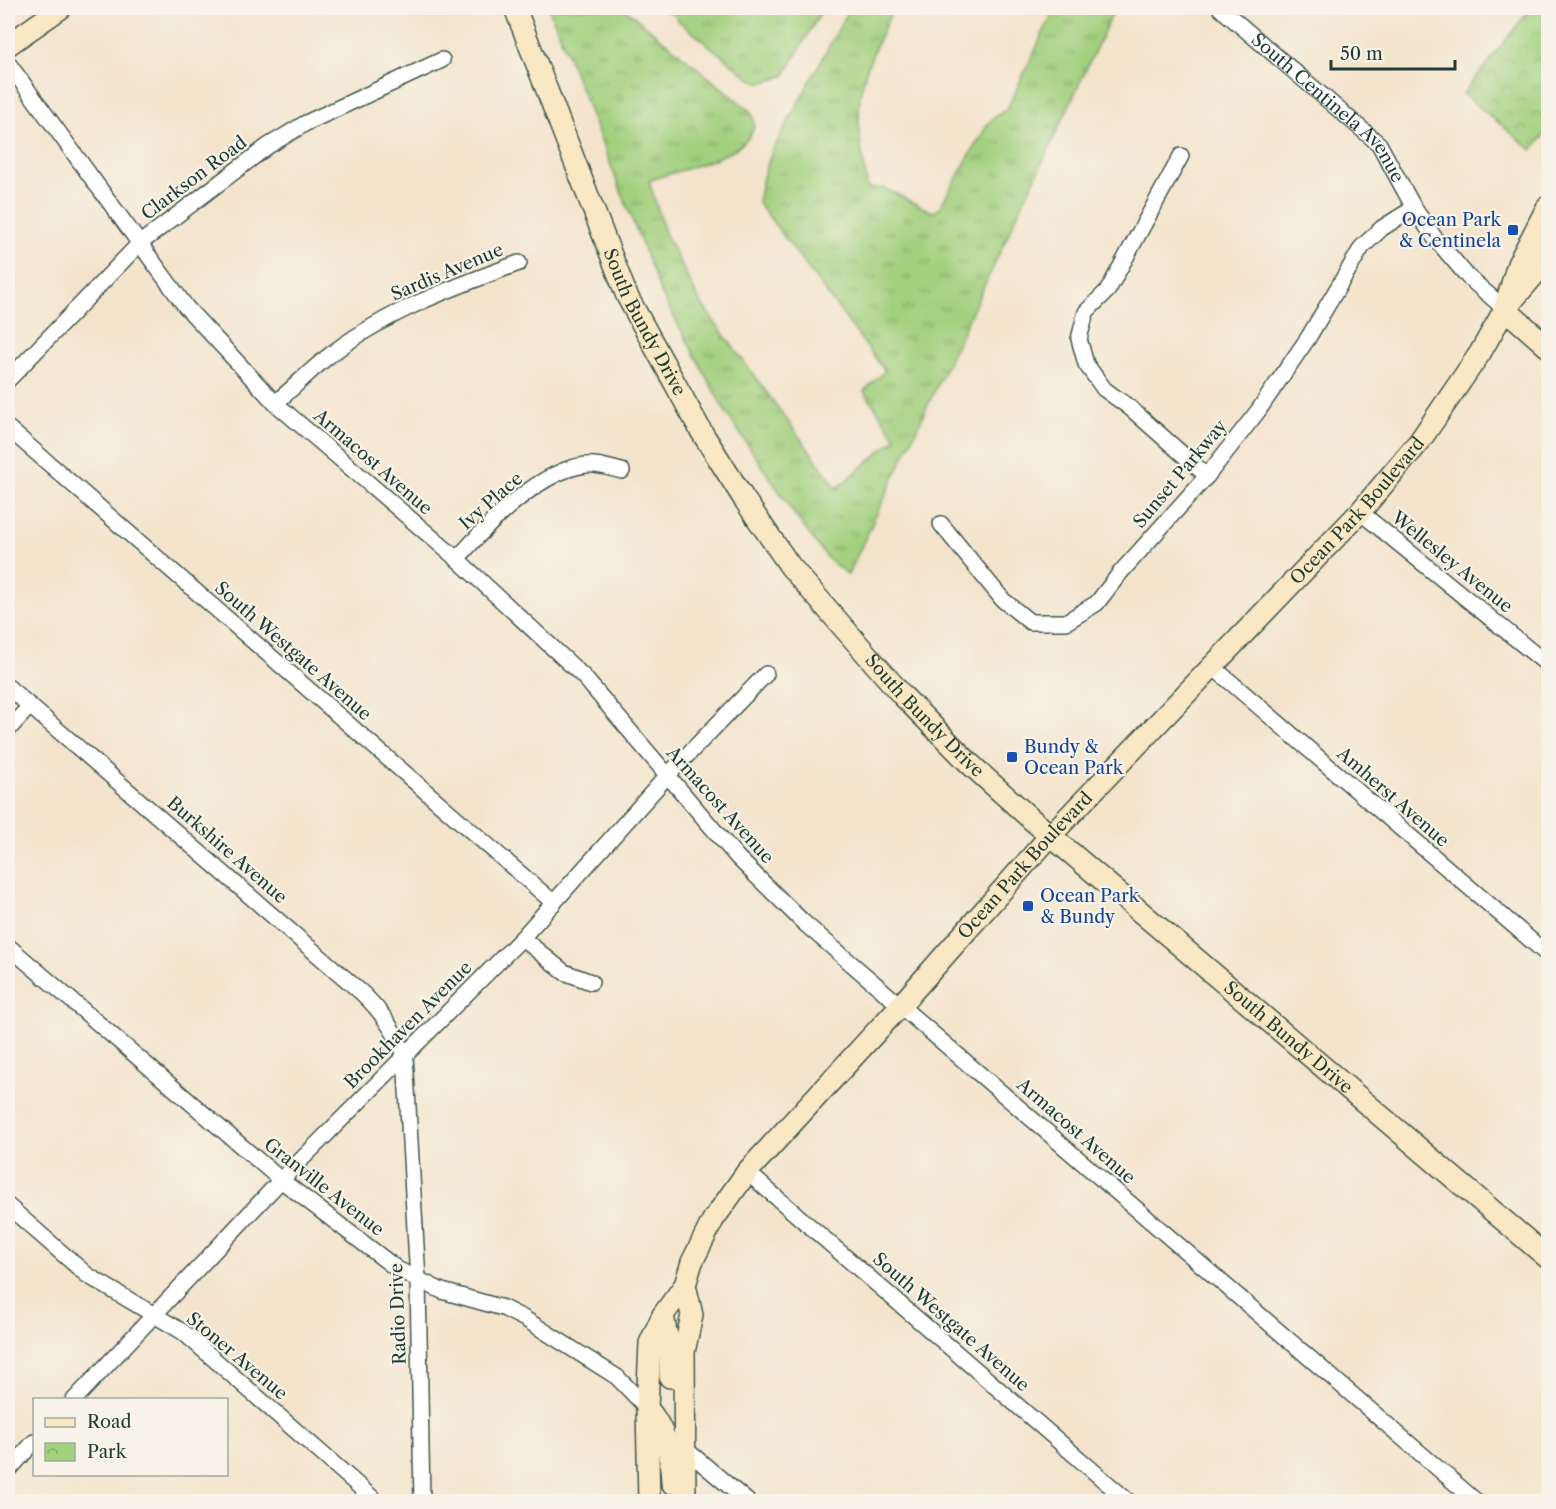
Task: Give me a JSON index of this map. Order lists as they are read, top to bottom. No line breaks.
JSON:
{"streets":{"main road":["South Centinela Avenue","South Bundy Drive","Ocean Park Boulevard"],"street":["Clarkson Road","Sardis Avenue","Armacost Avenue","Sunset Parkway","Ivy Place","Wellesley Avenue","South Westgate Avenue","Amherst Avenue","Burkshire Avenue","Brookhaven Avenue","Granville Avenue","Radio Drive","Stoner Avenue"]},"crossings":[["South Centinela Avenue","Sunset Parkway"],["South Centinela Avenue","Ocean Park Boulevard"],["Clarkson Road","Armacost Avenue"],["Sardis Avenue","Armacost Avenue"],["South Bundy Drive","Ocean Park Boulevard"],["Armacost Avenue","Ivy Place"],["Armacost Avenue","Ocean Park Boulevard"],["Armacost Avenue","Brookhaven Avenue"],["Ocean Park Boulevard","Wellesley Avenue"],["Ocean Park Boulevard","South Westgate Avenue"],["Ocean Park Boulevard","Amherst Avenue"],["South Westgate Avenue","Brookhaven Avenue"],["Burkshire Avenue","Brookhaven Avenue"],["Burkshire Avenue","Radio Drive"],["Brookhaven Avenue","Granville Avenue"],["Brookhaven Avenue","Radio Drive"],["Brookhaven Avenue","Stoner Avenue"],["Granville Avenue","Radio Drive"]],"places":{"transit":["Ocean Park & Centinela","Bundy & Ocean Park","Ocean Park & Bundy"]},"legend":["Road","Park"],"scale_bar":"50 m"}
